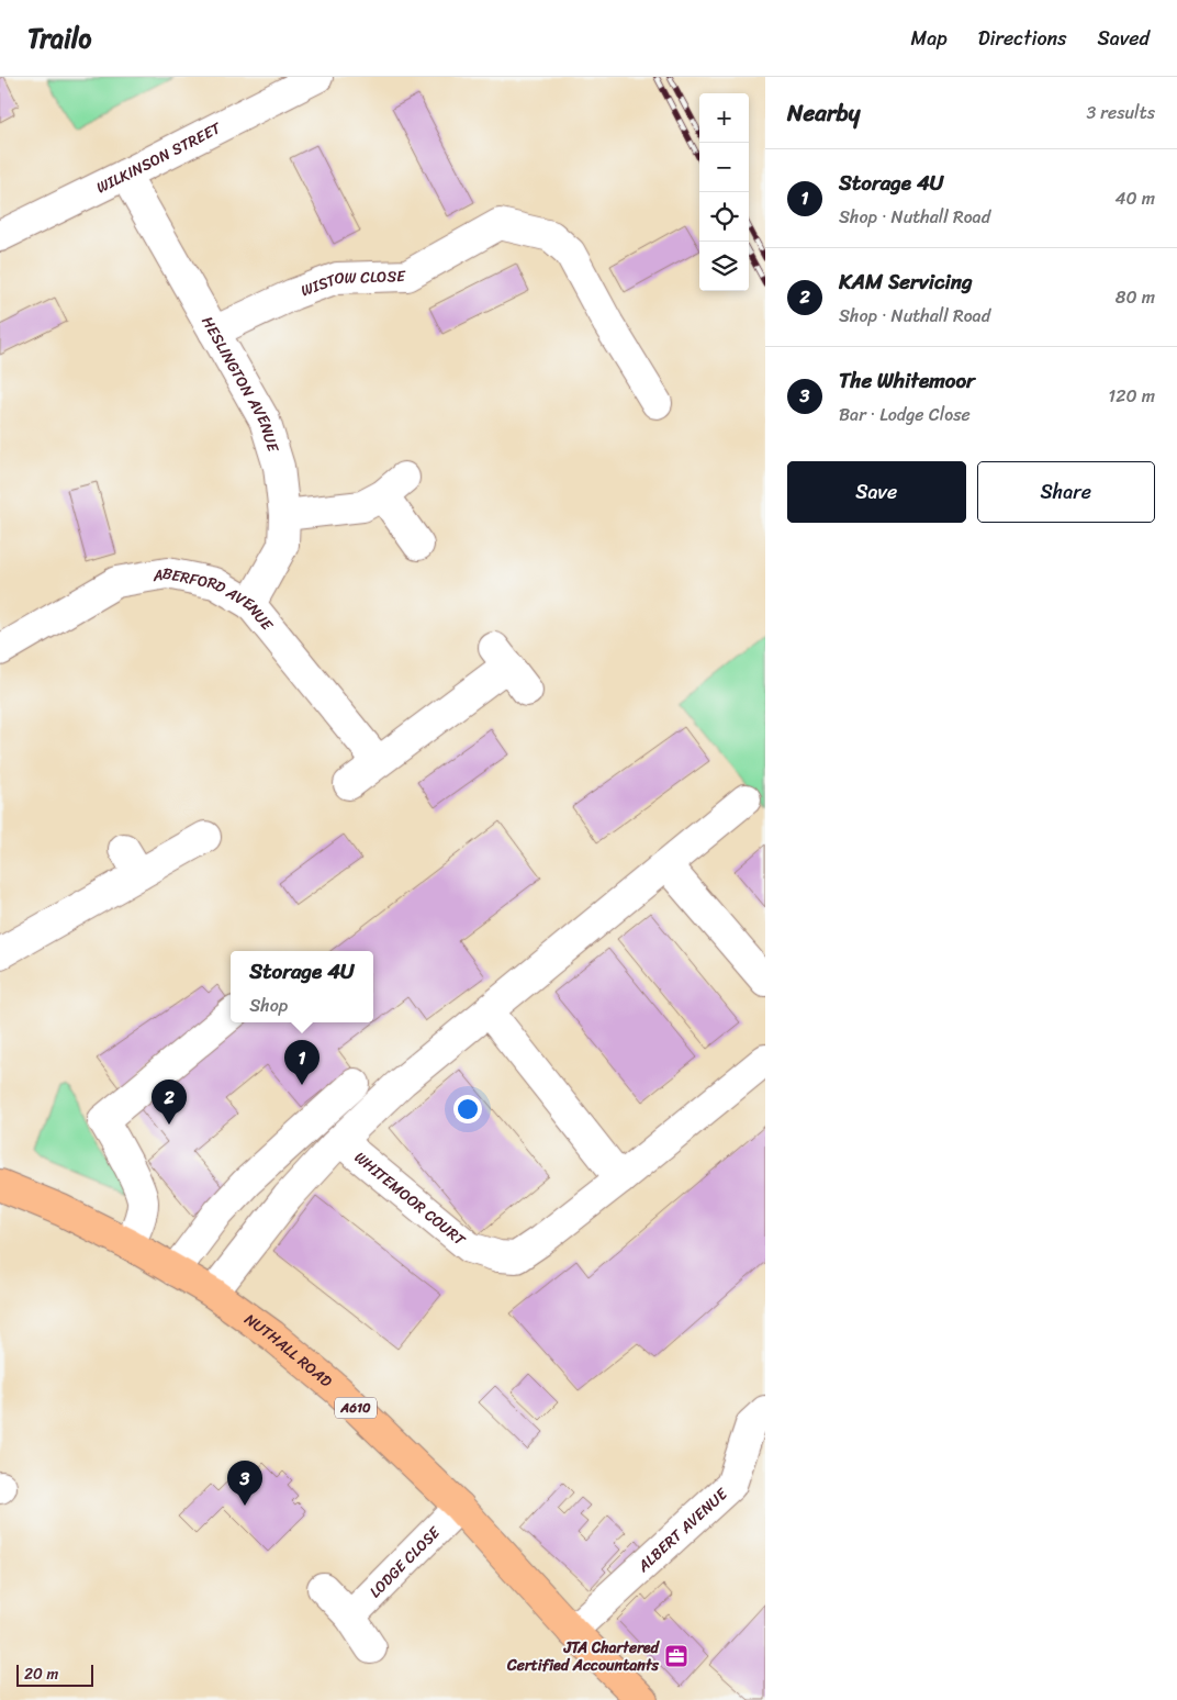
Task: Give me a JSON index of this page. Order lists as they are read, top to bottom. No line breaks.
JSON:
{"streets":{"main road":["NUTHALL ROAD","A610"],"street":["WILKINSON STREET","WISTOW CLOSE","HESLINGTON AVENUE","ABERFORD AVENUE","WHITEMOOR COURT","ALBERT AVENUE","LODGE CLOSE"]},"crossings":[["WILKINSON STREET","HESLINGTON AVENUE"],["WISTOW CLOSE","HESLINGTON AVENUE"],["HESLINGTON AVENUE","ABERFORD AVENUE"],["WHITEMOOR COURT","NUTHALL ROAD"],["NUTHALL ROAD","ALBERT AVENUE"],["NUTHALL ROAD","LODGE CLOSE"]],"places":{"office":["JTA Chartered Certified Accountants"]},"scale_bar":"20 m","page":{"header":"Trailo","nav":["Map","Directions","Saved"],"heading":["Nearby","3 results"],"map_buttons":["+","−"],"list":[{"mark":"1","name":"Storage 4U","note":"Shop · Nuthall Road","value":"40 m"},{"mark":"2","name":"KAM Servicing","note":"Shop · Nuthall Road","value":"80 m"},{"mark":"3","name":"The Whitemoor","note":"Bar · Lodge Close","value":"120 m"}],"buttons":["Save","Share"],"popup":["Storage 4U","Shop"],"pins":["1","2","3"],"scale":"20 m"}}
